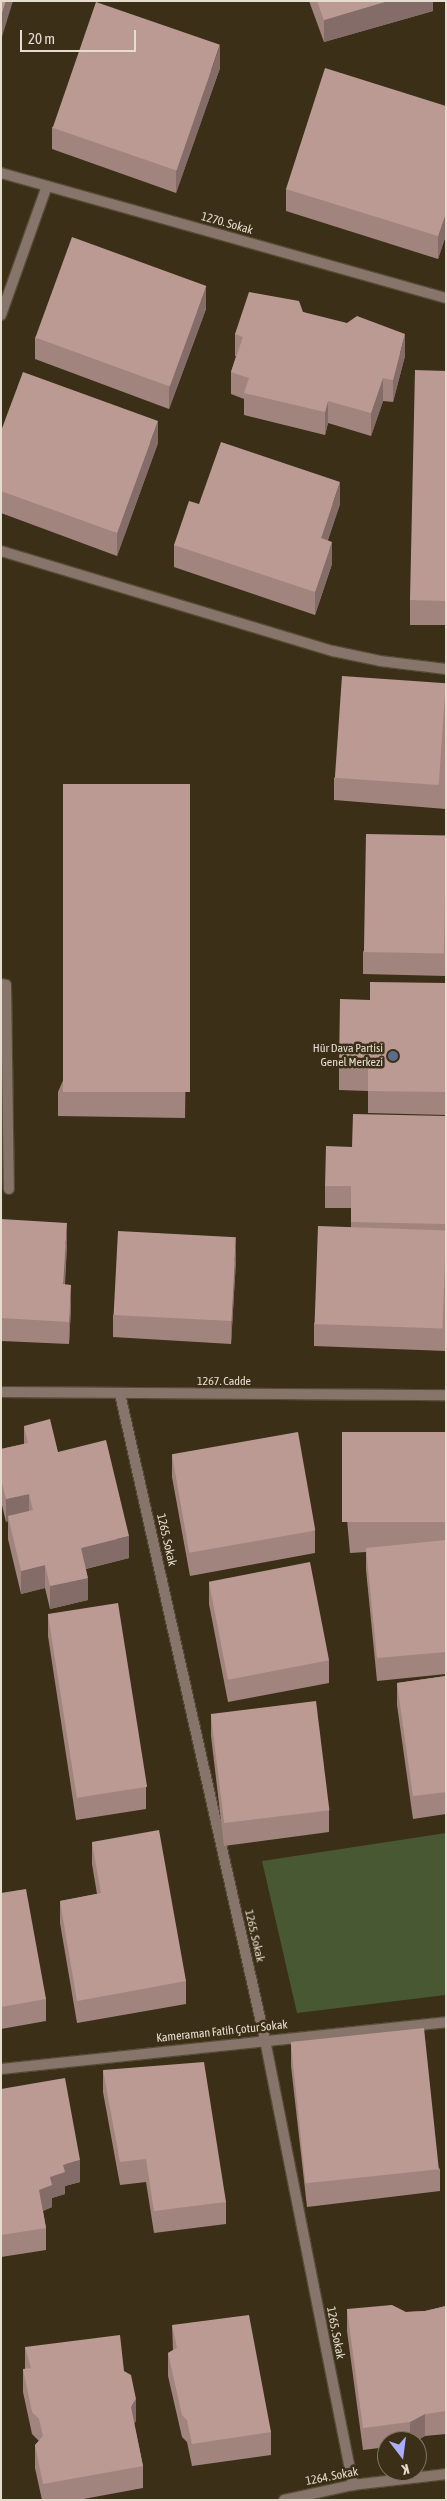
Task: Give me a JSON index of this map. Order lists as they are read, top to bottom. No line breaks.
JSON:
{"streets":{"street":["1270. Sokak","1267. Cadde","1265. Sokak","Kameraman Fatih Çotur Sokak","1264. Sokak"]},"crossings":[["1267. Cadde","1265. Sokak"],["1265. Sokak","Kameraman Fatih Çotur Sokak"],["1265. Sokak","1264. Sokak"]],"places":["Hür Dava Partisi Genel Merkezi"],"scale_bar":"20 m","north":"bottom"}
